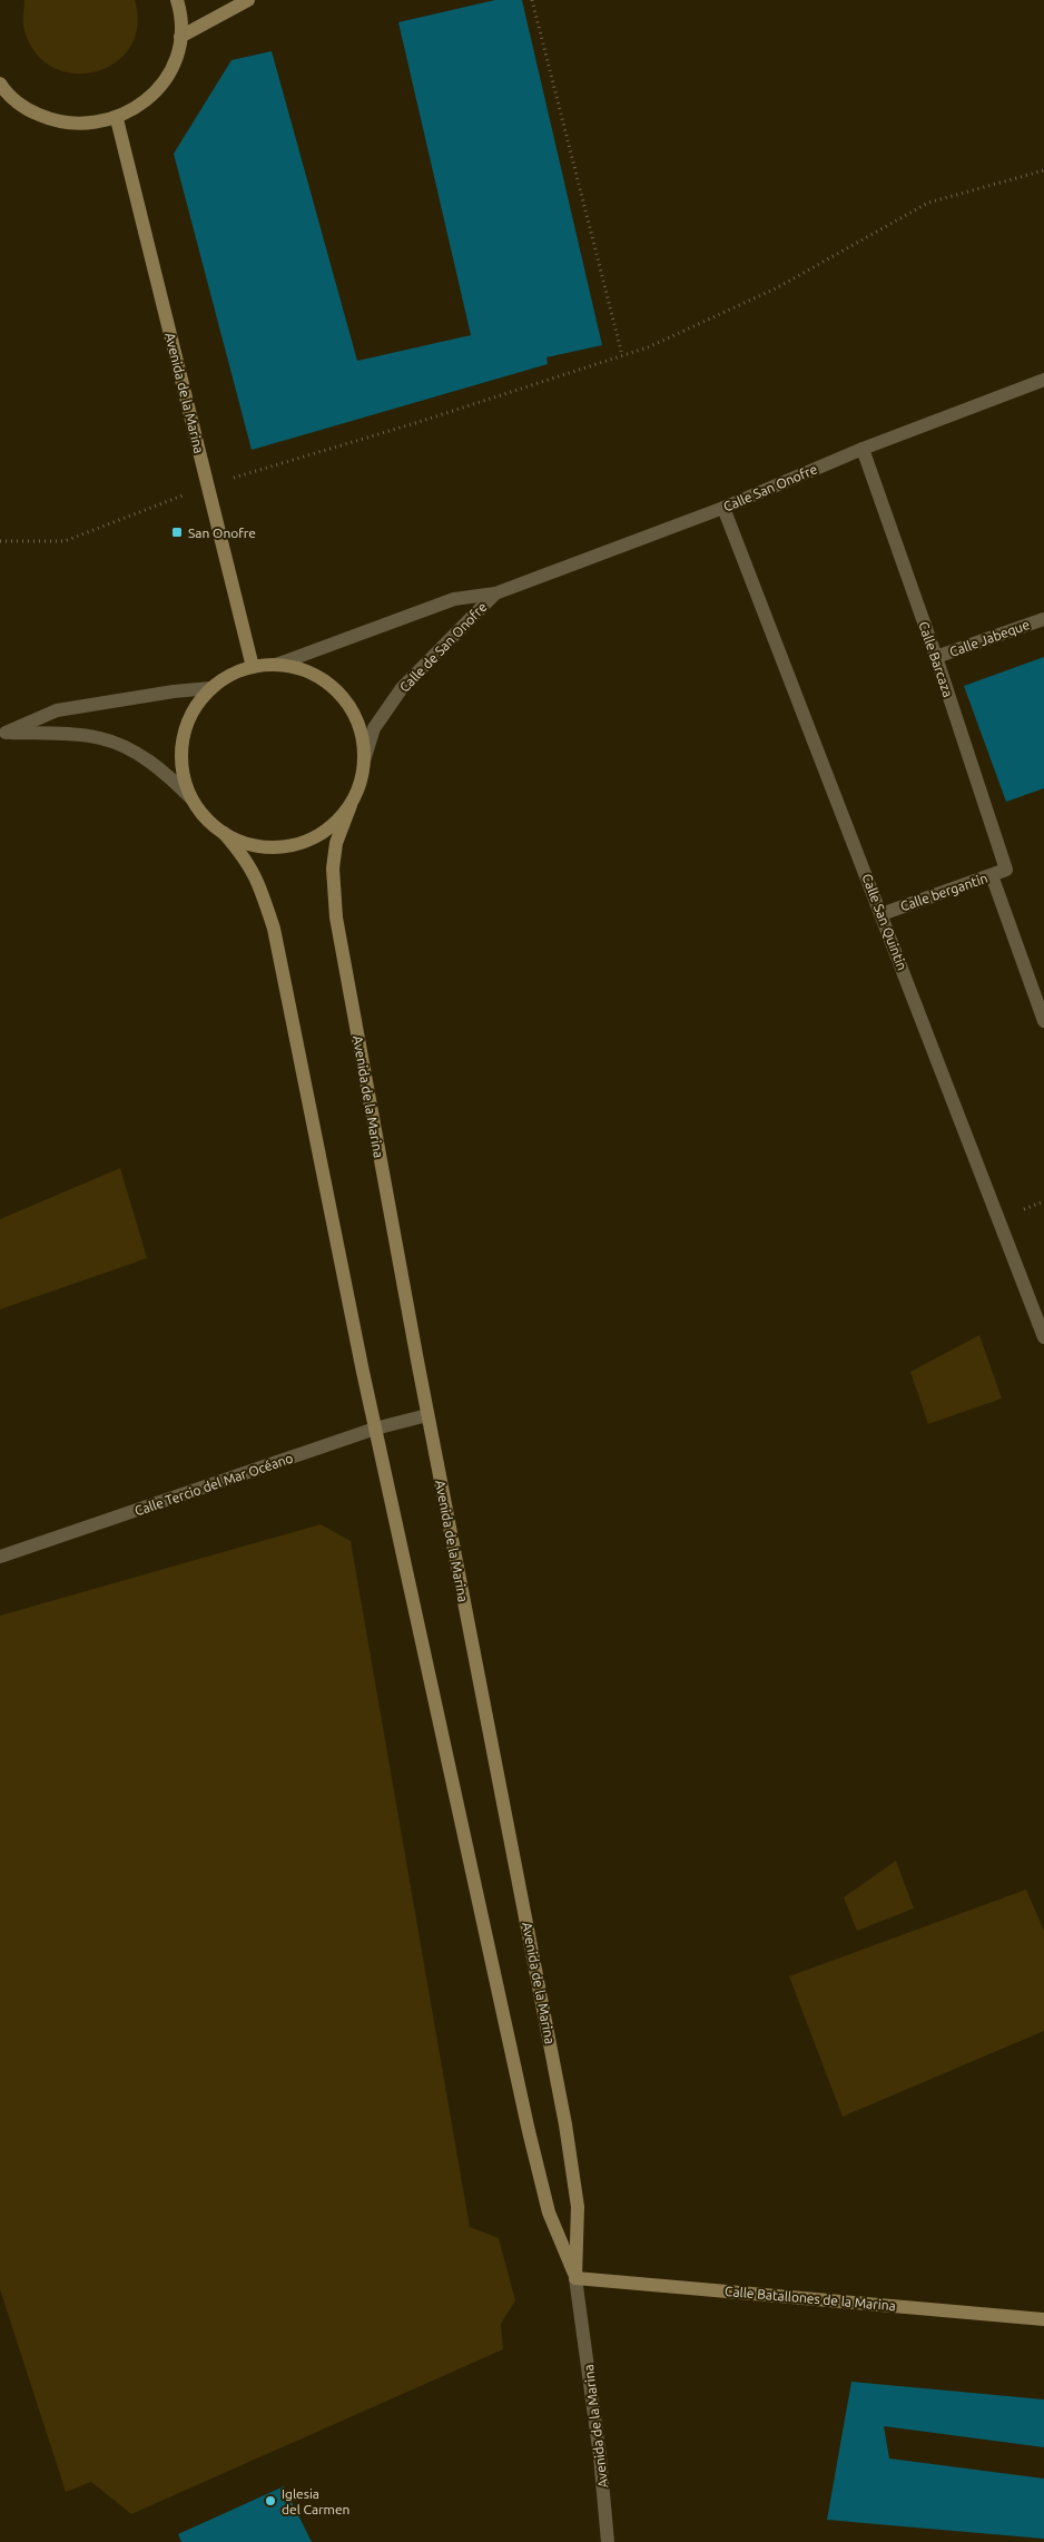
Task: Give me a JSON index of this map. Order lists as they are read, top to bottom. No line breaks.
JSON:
{"streets":{"street":["Avenida de la Marina","Calle San Onofre","Calle Jabeque","Calle de San Onofre","Calle Barcaza","Calle bergantin","Calle San Quintin","Calle Tercio del Mar Océano","Calle Batallones de la Marina"]},"crossings":[["Avenida de la Marina","Calle de San Onofre"],["Avenida de la Marina","Calle Tercio del Mar Océano"],["Avenida de la Marina","Calle Batallones de la Marina"],["Calle San Onofre","Calle de San Onofre"],["Calle San Onofre","Calle Barcaza"],["Calle San Onofre","Calle San Quintin"],["Calle Jabeque","Calle Barcaza"],["Calle Barcaza","Calle bergantin"],["Calle bergantin","Calle San Quintin"]],"places":{"transit":["San Onofre"],"other":["Iglesia del Carmen"]}}
